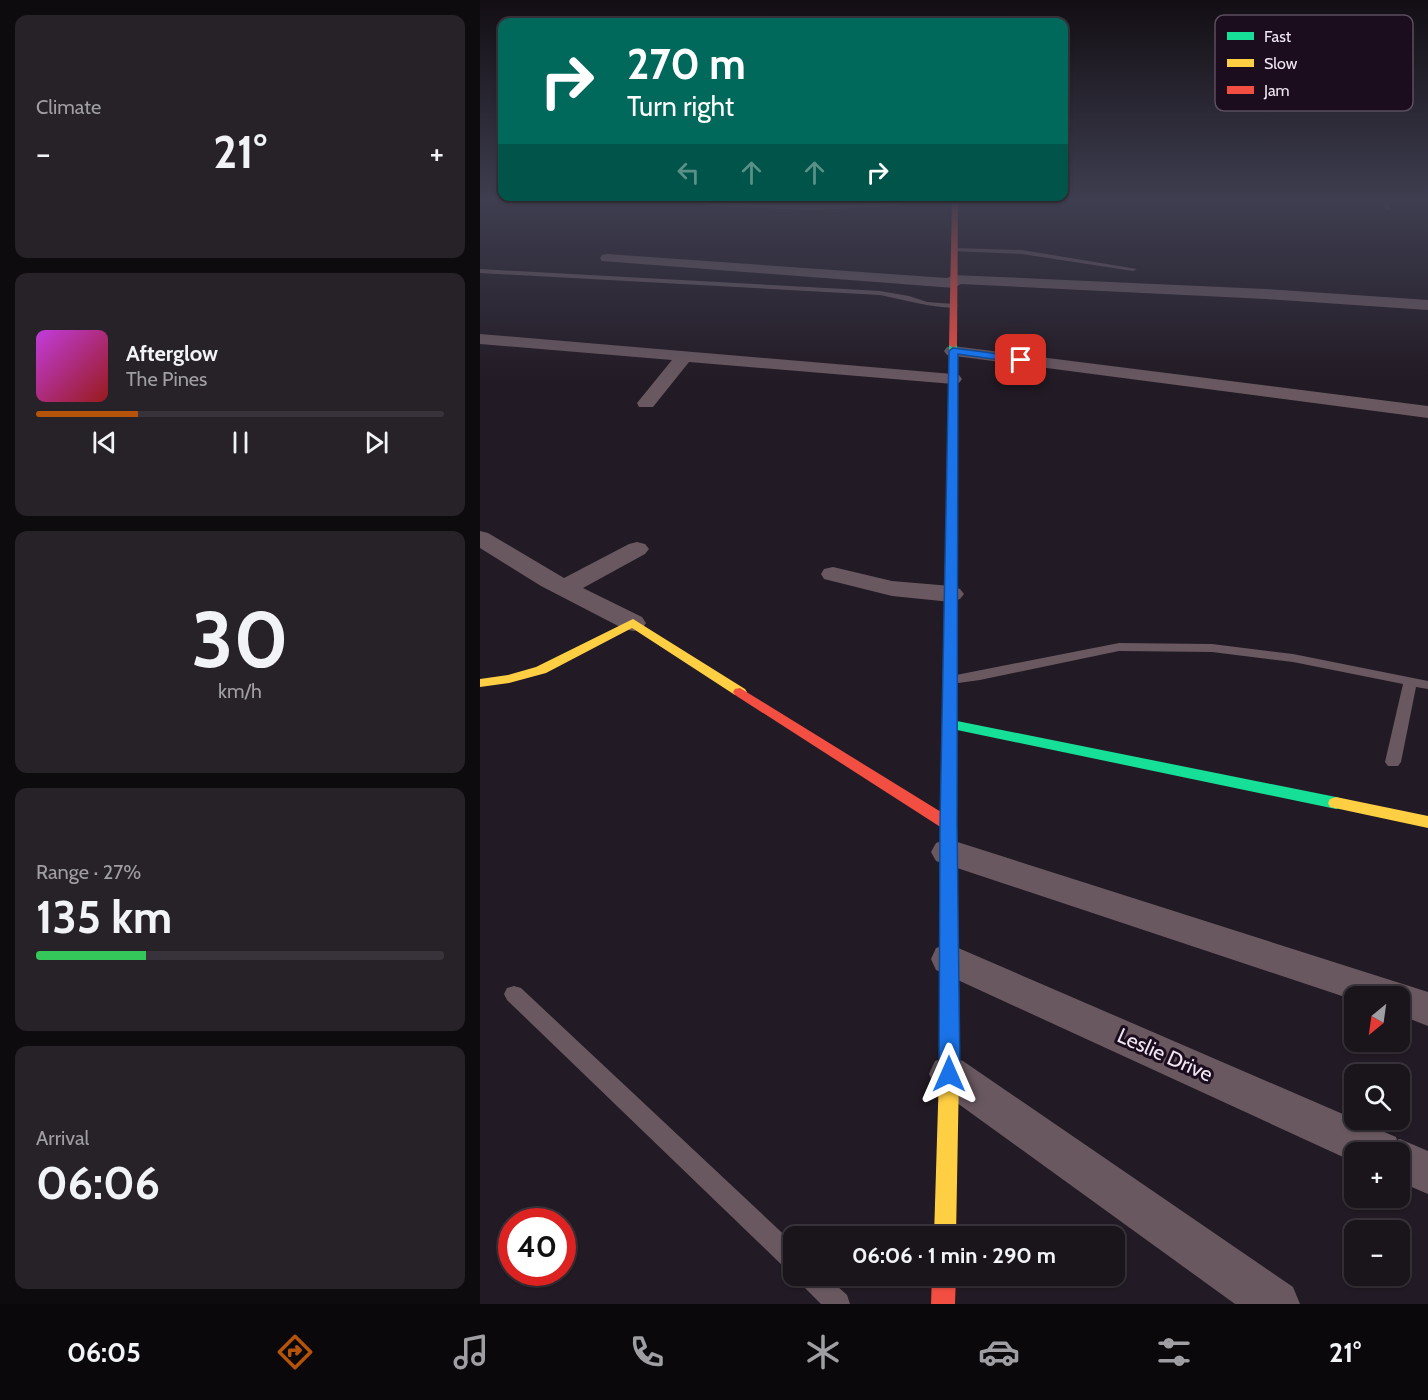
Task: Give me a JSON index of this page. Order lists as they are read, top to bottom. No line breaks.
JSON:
{"streets":{"street":["Leslie Drive"]},"legend":["Fast","Slow","Jam"],"north":"bottom left","page":{"tile":["Climate",["30","km/h"],["Range · 27%","135 km"],["Arrival","06:06"]],"turn":["270 m","Turn right"],"heat":["−","21°","+"],"song":["Afterglow","The Pines"],"map_buttons":["+","−"],"limit":"40","trip":"06:06 · 1 min · 290 m","tabs":["06:05","21°"]}}
